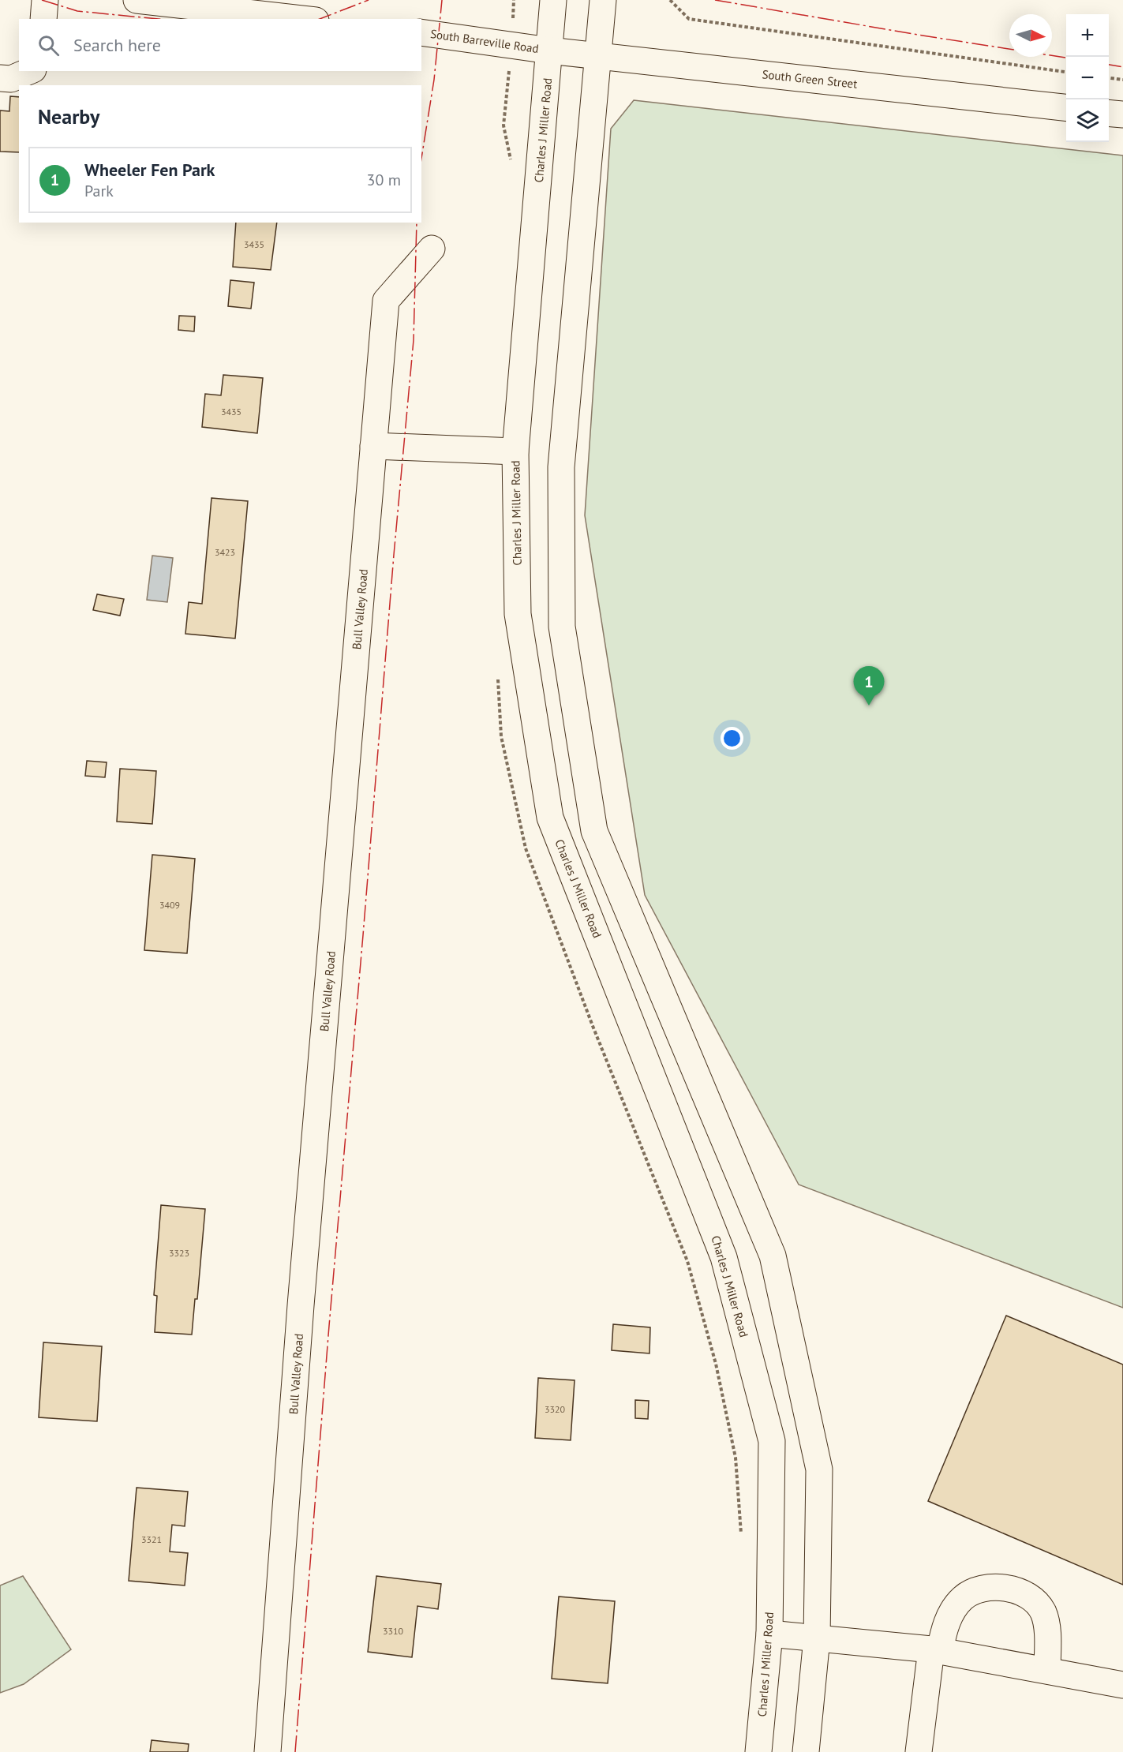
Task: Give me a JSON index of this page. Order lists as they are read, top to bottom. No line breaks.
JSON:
{"streets":{"street":["South Barreville Road","South Green Street","Charles J Miller Road","Bull Valley Road"]},"crossings":[["South Barreville Road","South Green Street"],["South Barreville Road","Charles J Miller Road"],["South Green Street","Charles J Miller Road"]],"house_numbers":["3435","3435","3423","3409","3323","3320","3321","3310"],"north":"right","page":{"map_buttons":["+","−"],"search":"Search here","heading":"Nearby","list":[{"mark":"1","name":"Wheeler Fen Park","note":"Park","value":"30 m"}],"pins":"1"}}
